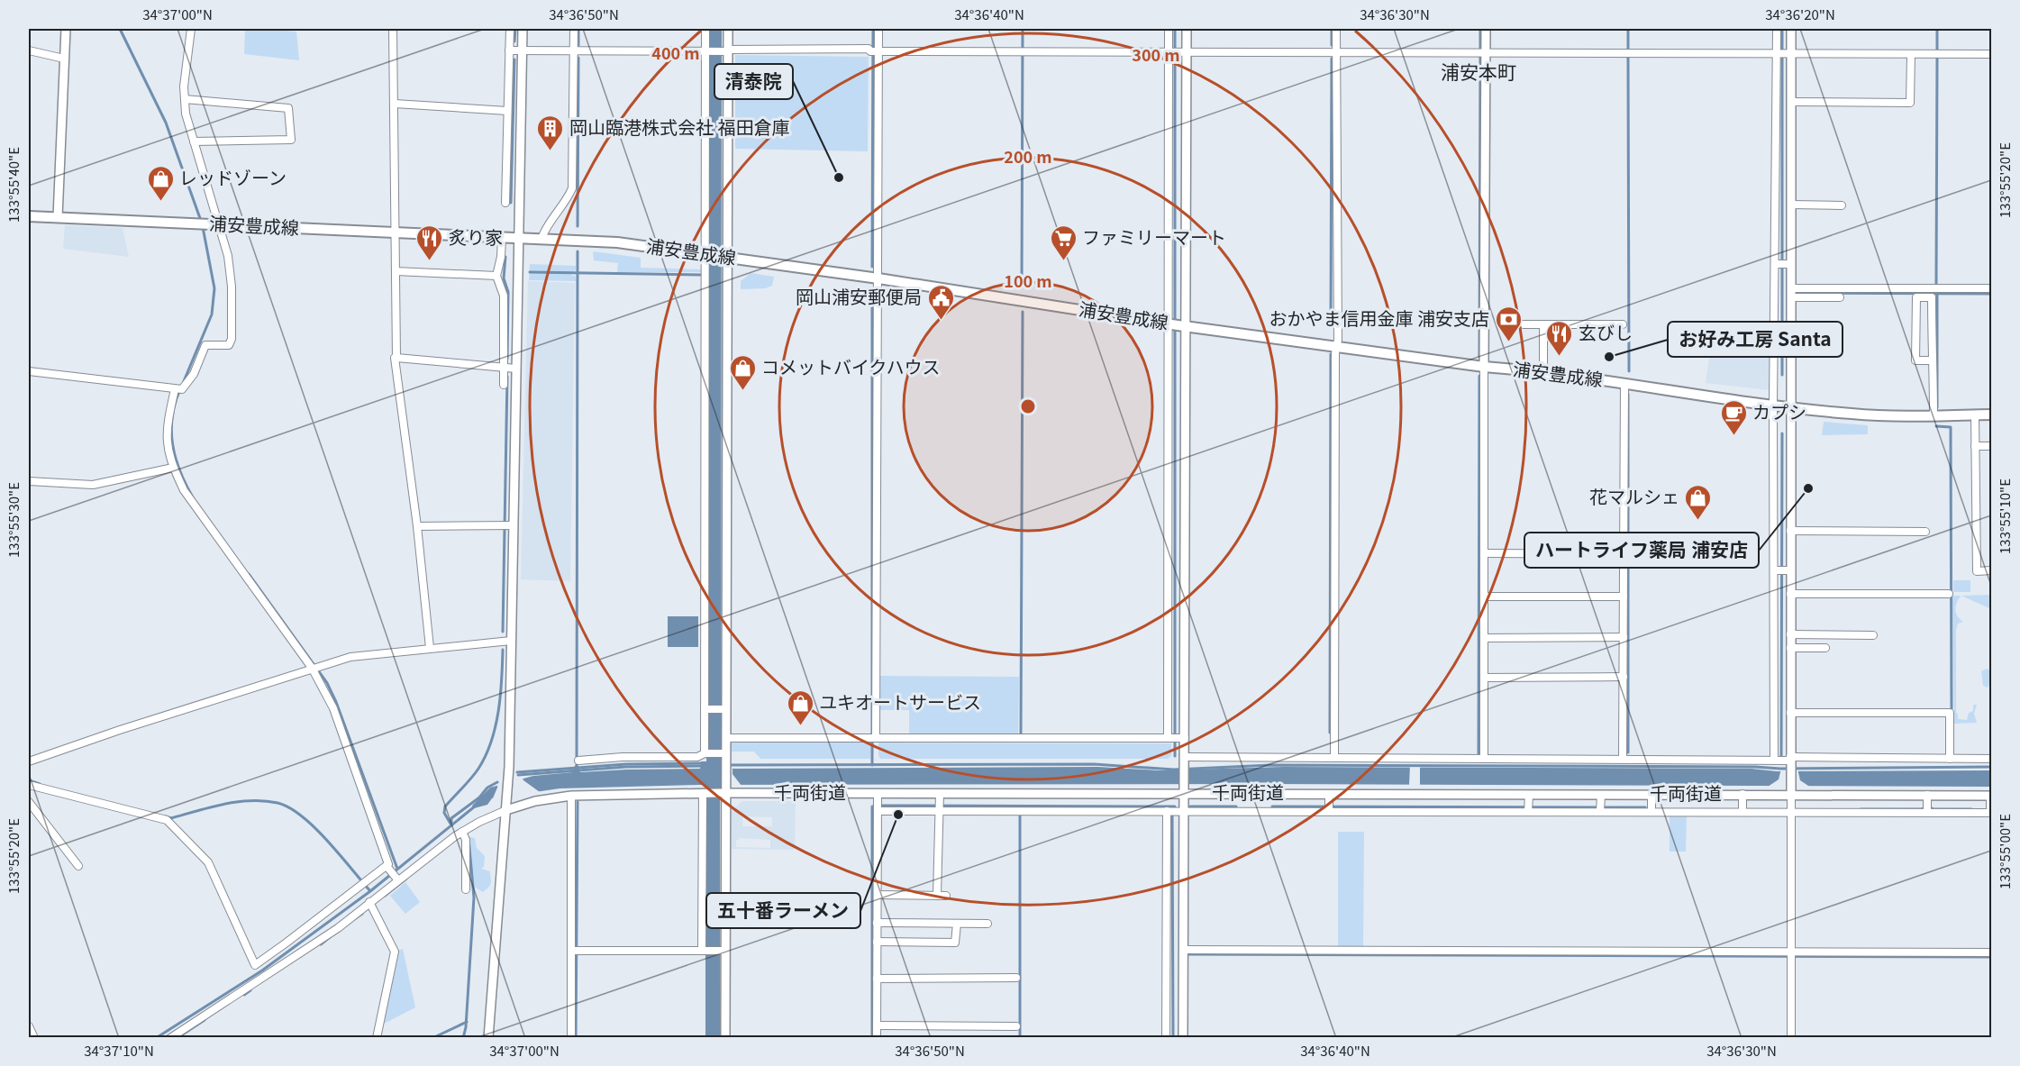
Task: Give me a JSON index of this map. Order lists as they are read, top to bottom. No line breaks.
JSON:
{"streets":{"main road":["浦安豊成線"],"street":["千両街道"]},"districts":["浦安本町"],"places":{"building":["岡山臨港株式会社 福田倉庫"],"other":["清泰院","お好み工房 Santa","ハートライフ薬局 浦安店","五十番ラーメン"],"shop":["レッドゾーン","コメットバイクハウス","花マルシェ","ユキオートサービス"],"restaurant":["炙り家","玄びし"],"supermarket":["ファミリーマート"],"public building":["岡山浦安郵便局"],"bank":["おかやま信用金庫 浦安支店"],"cafe":["カプシ"]},"coordinates":["34°37'00\"N","34°36'50\"N","34°36'40\"N","34°36'30\"N","34°36'20\"N","133°55'20\"E","133°55'40\"E","133°55'10\"E","133°55'30\"E","133°55'00\"E","34°37'10\"N"],"rings":["400 m","300 m","200 m","100 m"]}
